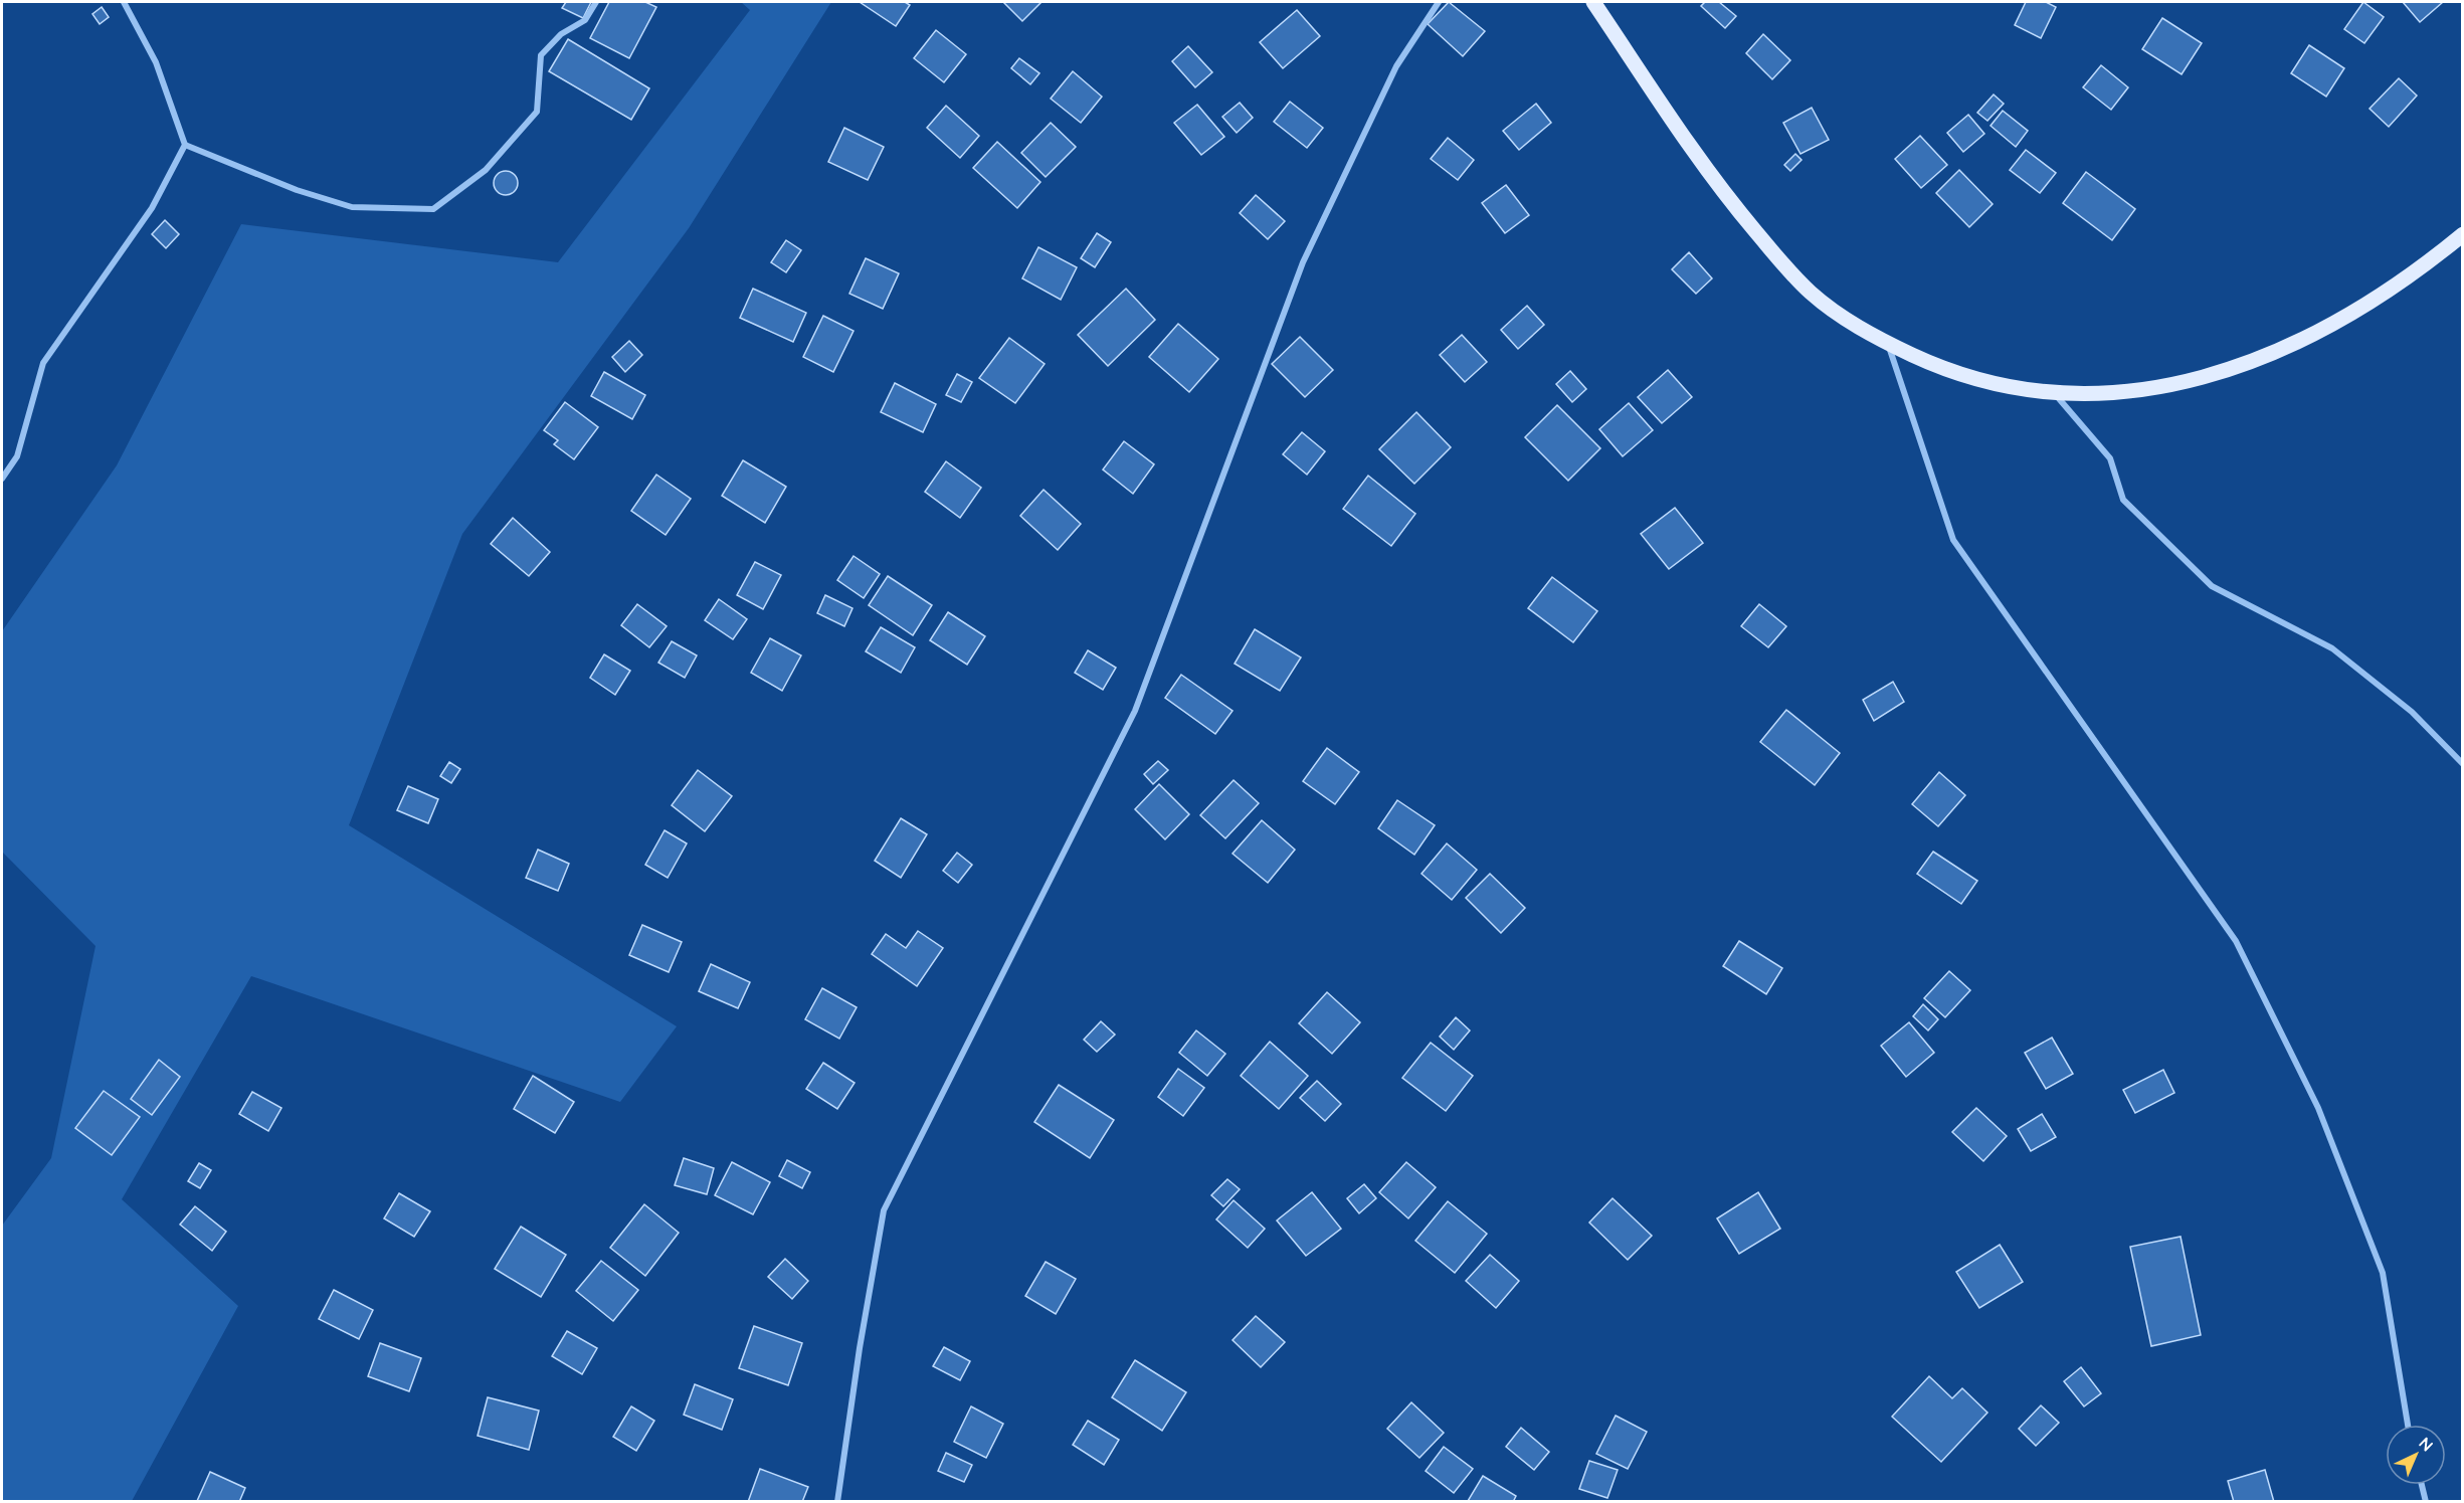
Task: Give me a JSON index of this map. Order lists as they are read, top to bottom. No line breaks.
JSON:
{"north":"top right"}
